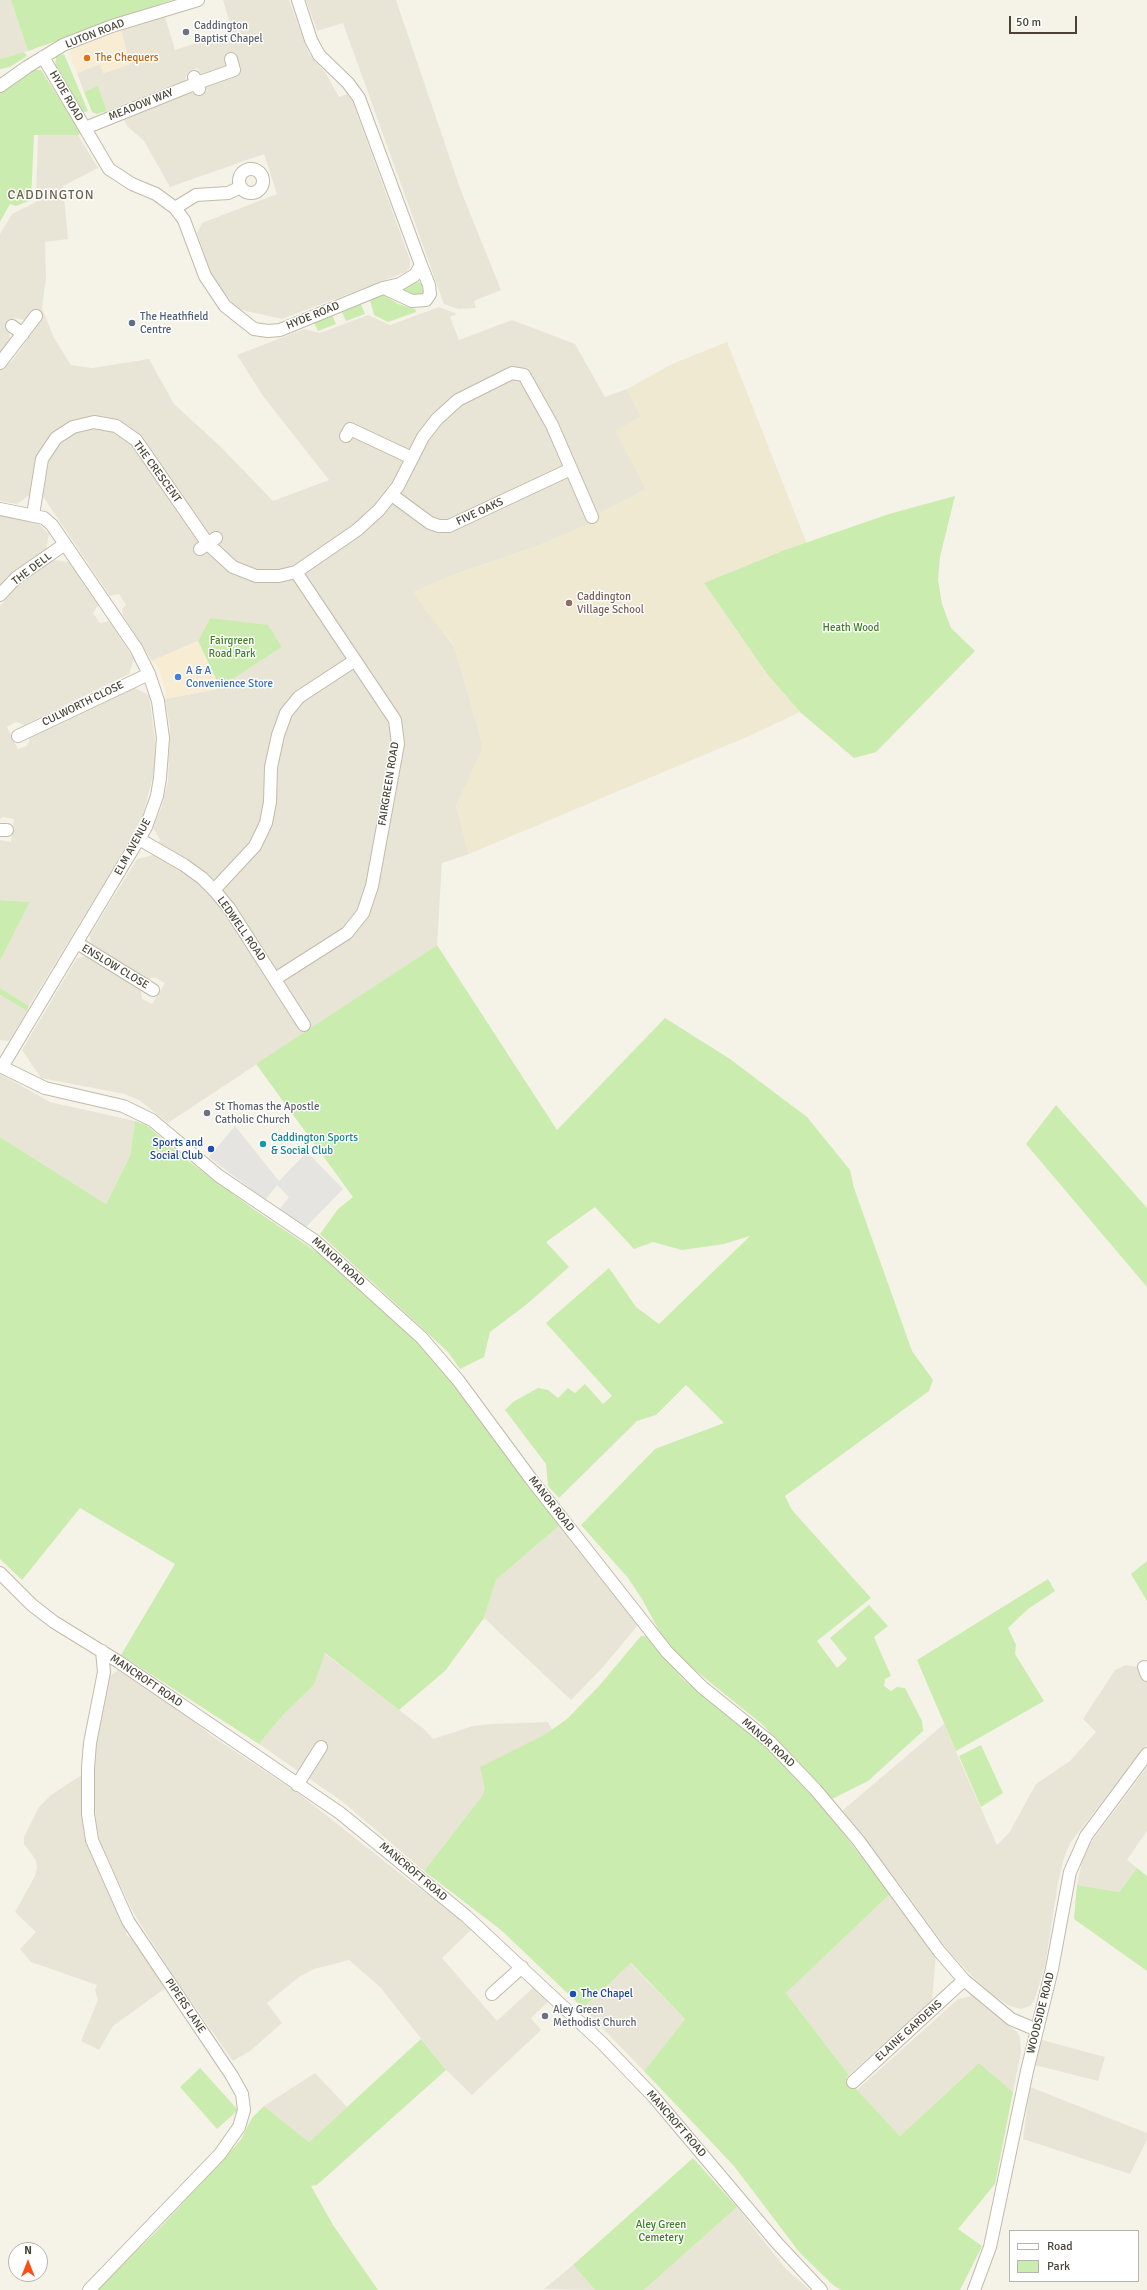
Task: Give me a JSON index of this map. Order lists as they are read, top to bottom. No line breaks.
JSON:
{"streets":{"street":["LUTON ROAD","HYDE ROAD","MEADOW WAY","THE CRESCENT","FIVE OAKS","THE DELL","CULWORTH CLOSE","FAIRGREEN ROAD","ELM AVENUE","LEDWELL ROAD","ENSLOW CLOSE","MANOR ROAD","MANCROFT ROAD","PIPERS LANE","WOODSIDE ROAD","ELAINE GARDENS"]},"crossings":[["LUTON ROAD","HYDE ROAD"],["HYDE ROAD","MEADOW WAY"],["THE CRESCENT","FIVE OAKS"],["THE CRESCENT","FAIRGREEN ROAD"],["THE CRESCENT","ELM AVENUE"],["THE DELL","ELM AVENUE"],["CULWORTH CLOSE","ELM AVENUE"],["FAIRGREEN ROAD","LEDWELL ROAD"],["ELM AVENUE","LEDWELL ROAD"],["ELM AVENUE","ENSLOW CLOSE"],["ELM AVENUE","MANOR ROAD"],["MANOR ROAD","WOODSIDE ROAD"],["MANOR ROAD","ELAINE GARDENS"],["MANCROFT ROAD","PIPERS LANE"]],"districts":["CADDINGTON"],"parks":["Heath Wood","Fairgreen Road Park","Aley Green Cemetery"],"places":["Caddington Baptist Chapel","The Chequers","The Heathfield Centre","Caddington Village School","A & A Convenience Store","St Thomas the Apostle Catholic Church","Caddington Sports & Social Club","Sports and Social Club","The Chapel","Aley Green Methodist Church"],"legend":["Road","Park"],"scale_bar":"50 m","north":"top"}
